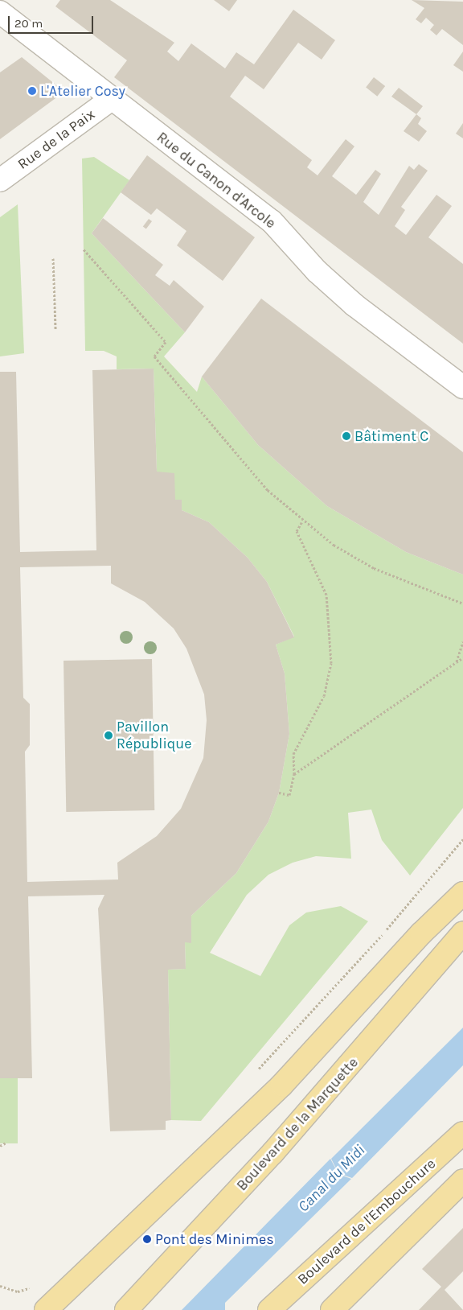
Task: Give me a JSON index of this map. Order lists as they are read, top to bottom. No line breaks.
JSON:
{"streets":{"main road":["Boulevard de la Marquette","Boulevard de l'Embouchure"],"street":["Rue de la Paix","Rue du Canon d'Arcole"]},"crossings":[["Rue de la Paix","Rue du Canon d'Arcole"]],"water":["Canal du Midi"],"places":["L'Atelier Cosy","Bâtiment C","Pavillon République","Pont des Minimes"],"scale_bar":"20 m"}
